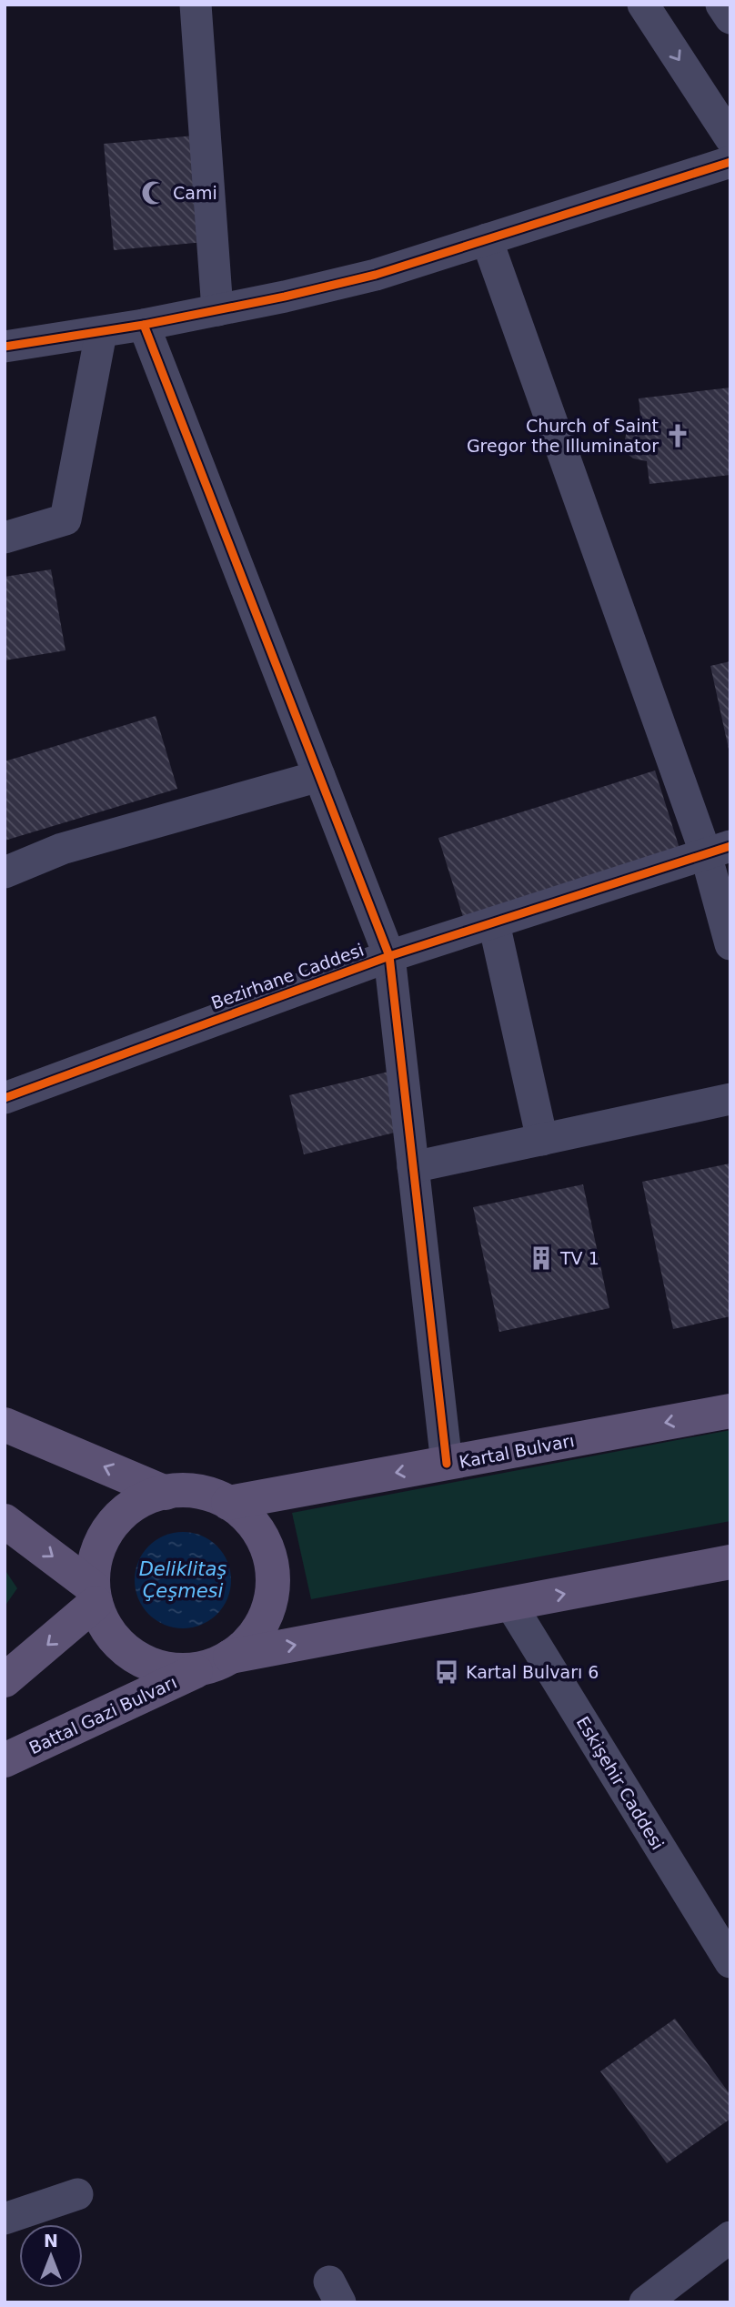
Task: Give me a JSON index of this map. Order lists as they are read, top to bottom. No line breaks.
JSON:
{"streets":{"main road":["Kartal Bulvarı","Battal Gazi Bulvarı"],"street":["Bezirhane Caddesi","Eskişehir Caddesi"]},"crossings":[["Kartal Bulvarı","Battal Gazi Bulvarı"]],"water":["Deliklitaş Çeşmesi"],"places":{"mosque":["Cami"],"church":["Church of Saint Gregor the Illuminator"],"building":["TV 1"],"bus stop":["Kartal Bulvarı 6"]},"north":"top"}
